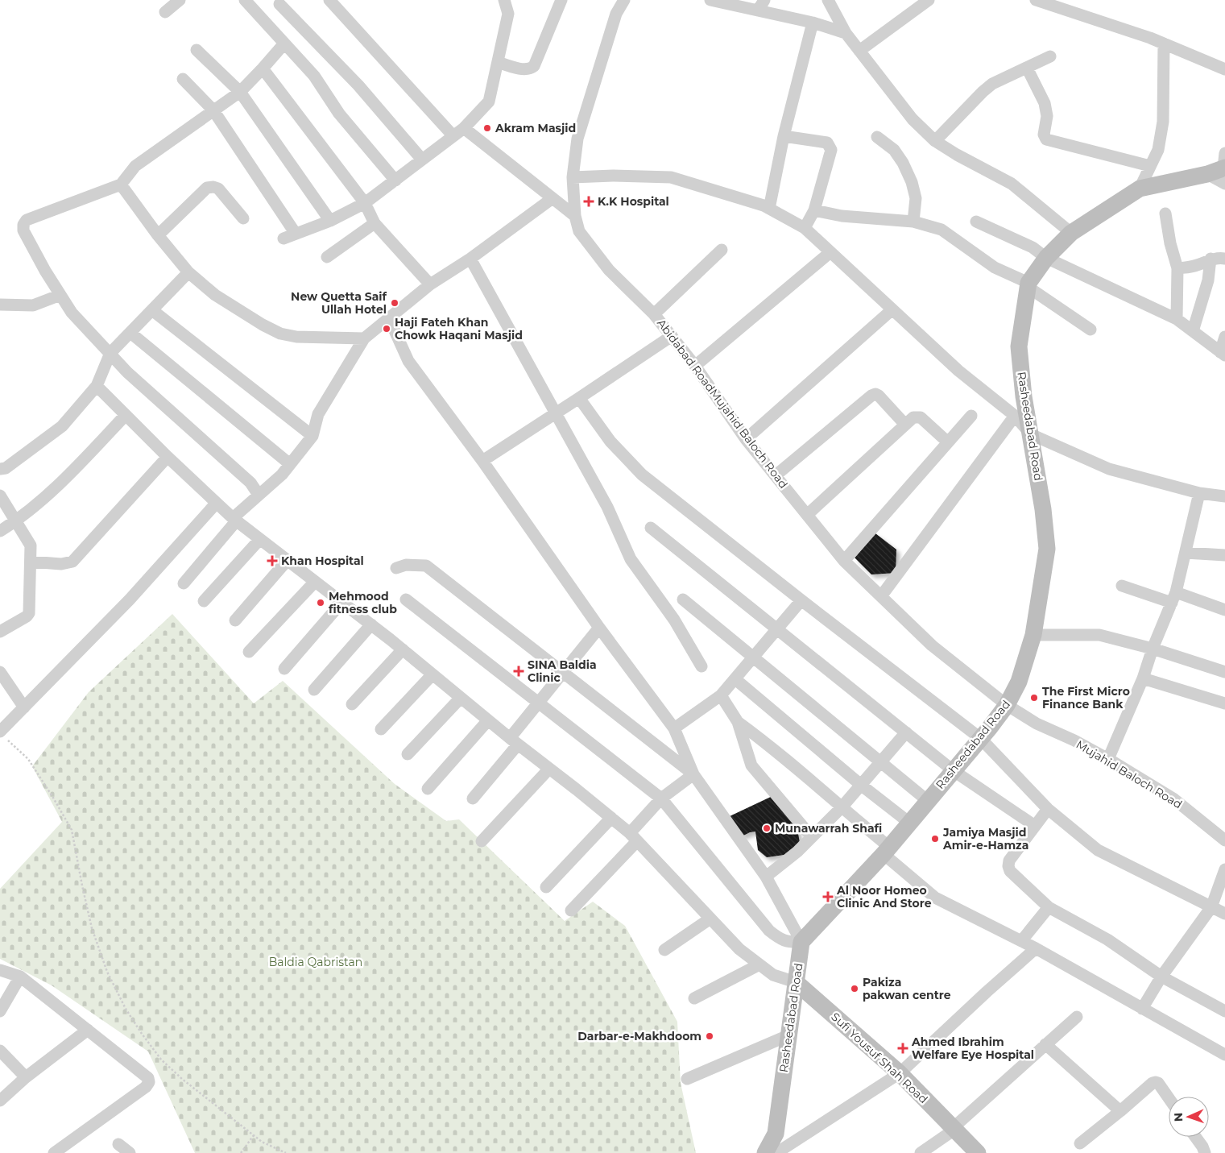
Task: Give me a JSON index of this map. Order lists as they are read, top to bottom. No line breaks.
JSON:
{"streets":{"main road":["Rasheedabad Road","Sufi Yousuf Shah Road"],"street":["Abidabad RoadMujahid Baloch Road","Mujahid Baloch Road"]},"crossings":[["Abidabad RoadMujahid Baloch Road","Rasheedabad Road"],["Abidabad RoadMujahid Baloch Road","Mujahid Baloch Road"],["Rasheedabad Road","Mujahid Baloch Road"],["Rasheedabad Road","Sufi Yousuf Shah Road"]],"parks":["Baldia Qabristan"],"places":{"other":["Akram Masjid","New Quetta Saif Ullah Hotel","Haji Fateh Khan Chowk Haqani Masjid","Mehmood fitness club","The First Micro Finance Bank","Munawarrah Shafi","Jamiya Masjid Amir-e-Hamza","Pakiza pakwan centre","Darbar-e-Makhdoom"],"health":["K.K Hospital","Khan Hospital","SINA Baldia Clinic","Al Noor Homeo Clinic And Store","Ahmed Ibrahim Welfare Eye Hospital"]},"north":"left"}
